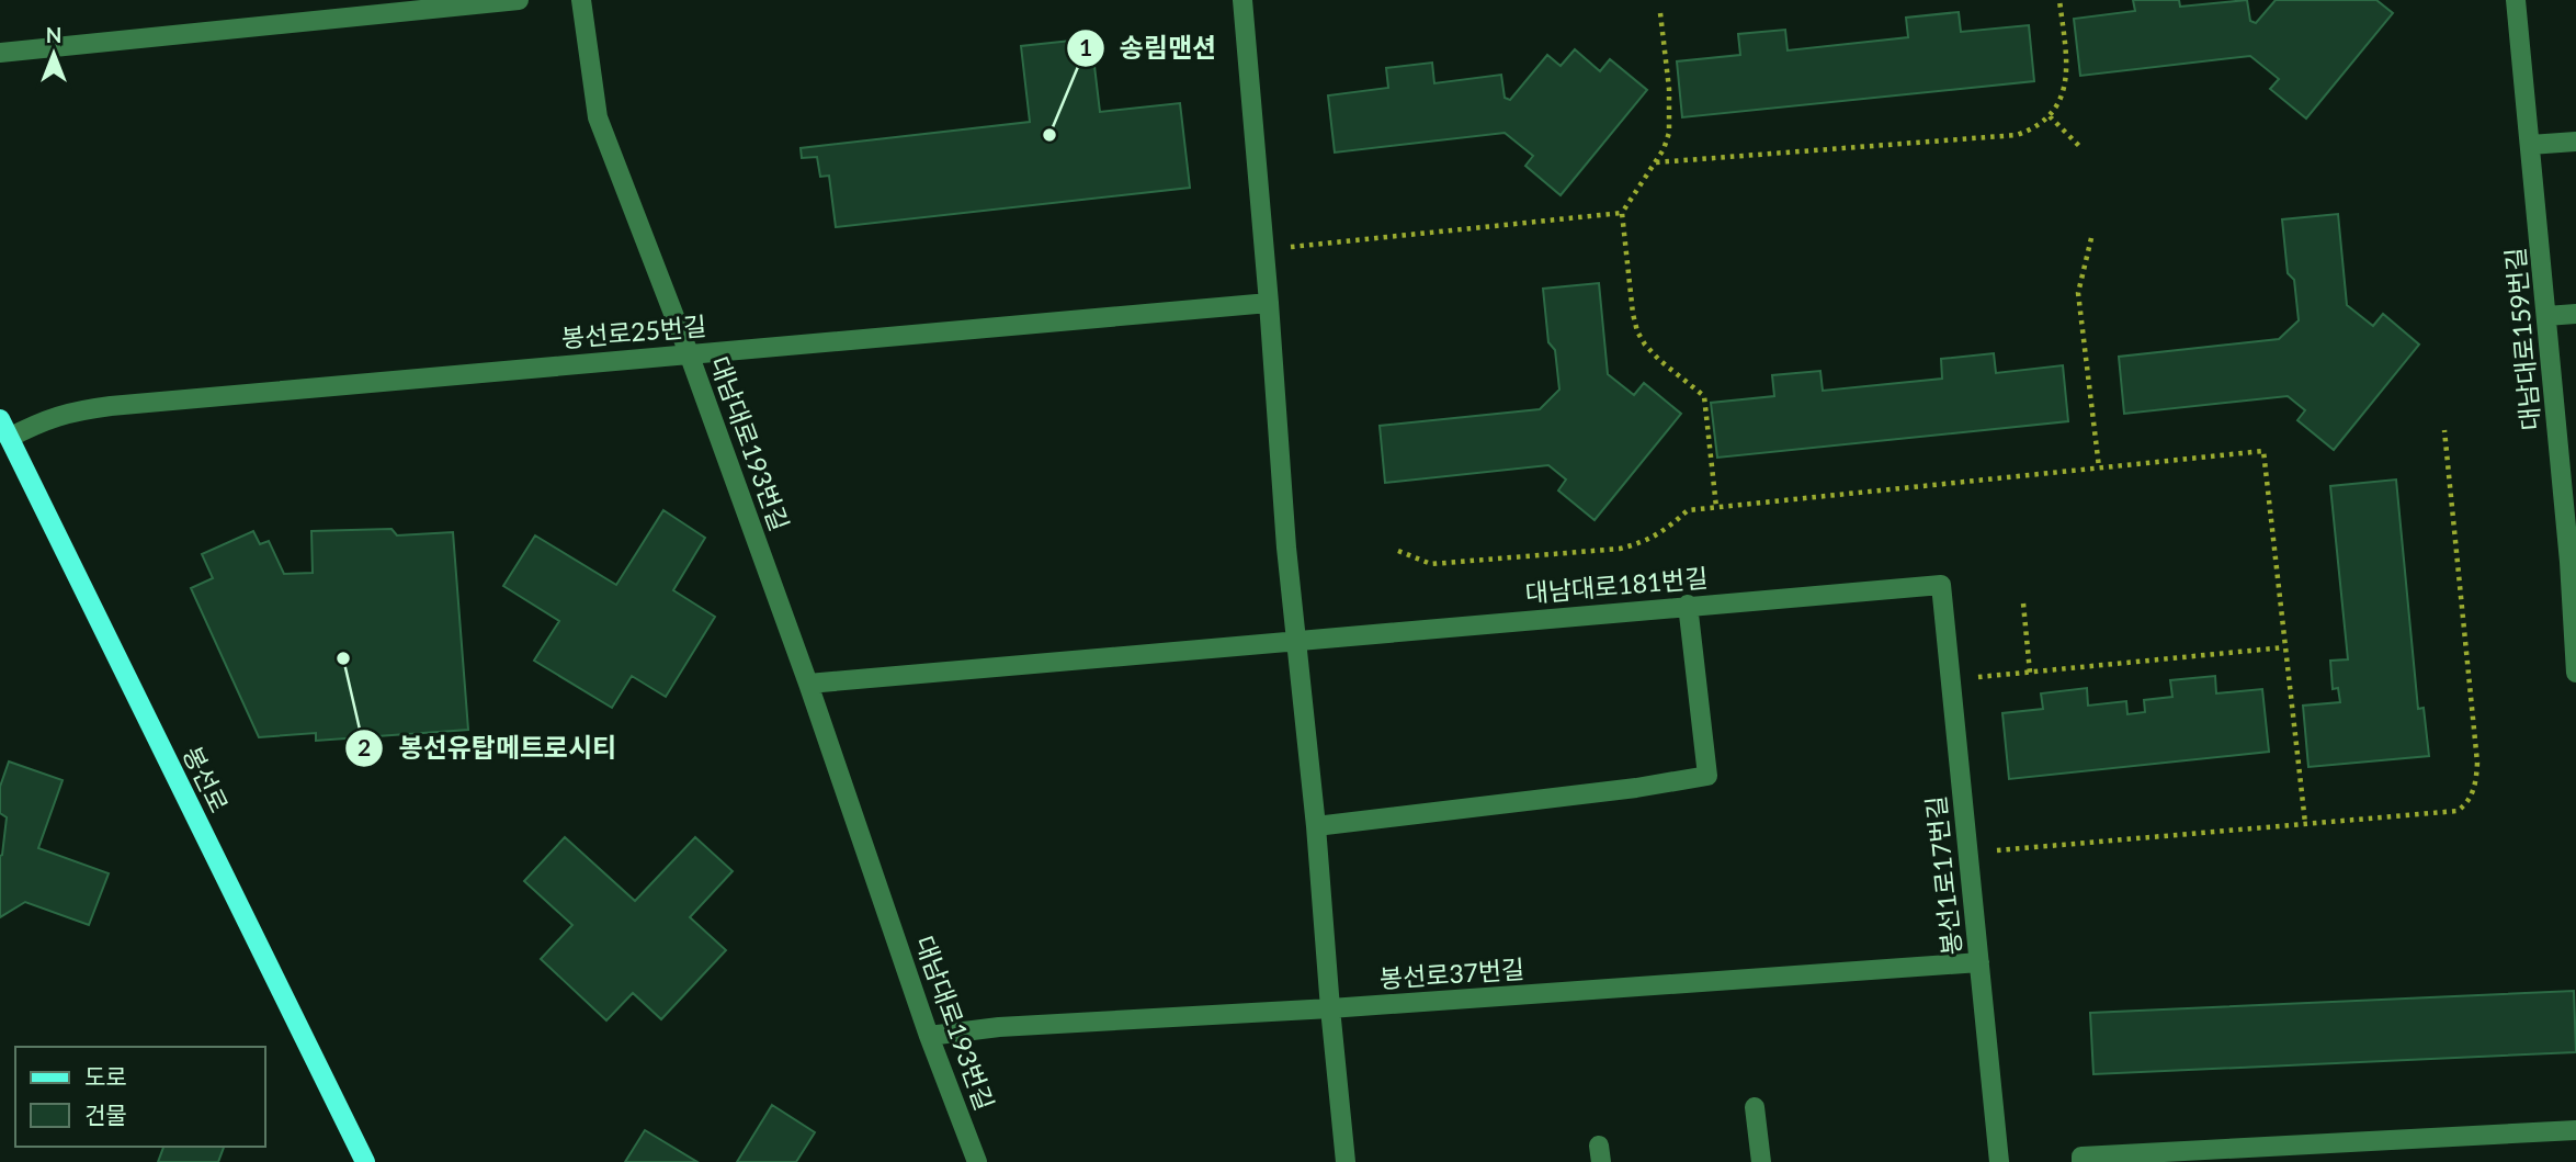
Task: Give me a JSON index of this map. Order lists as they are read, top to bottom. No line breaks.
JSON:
{"streets":{"main road":["봉선로"],"street":["봉선로25번길","대남대로159번길","대남대로193번길","대남대로181번길","봉선1로17번길","봉선로37번길"]},"crossings":[["봉선로25번길","대남대로193번길"],["봉선로25번길","봉선로"],["대남대로193번길","봉선로37번길"],["대남대로181번길","봉선1로17번길"],["봉선1로17번길","봉선로37번길"]],"places":["송림맨션","봉선유탑메트로시티"],"legend":["도로","건물"],"north":"top"}
